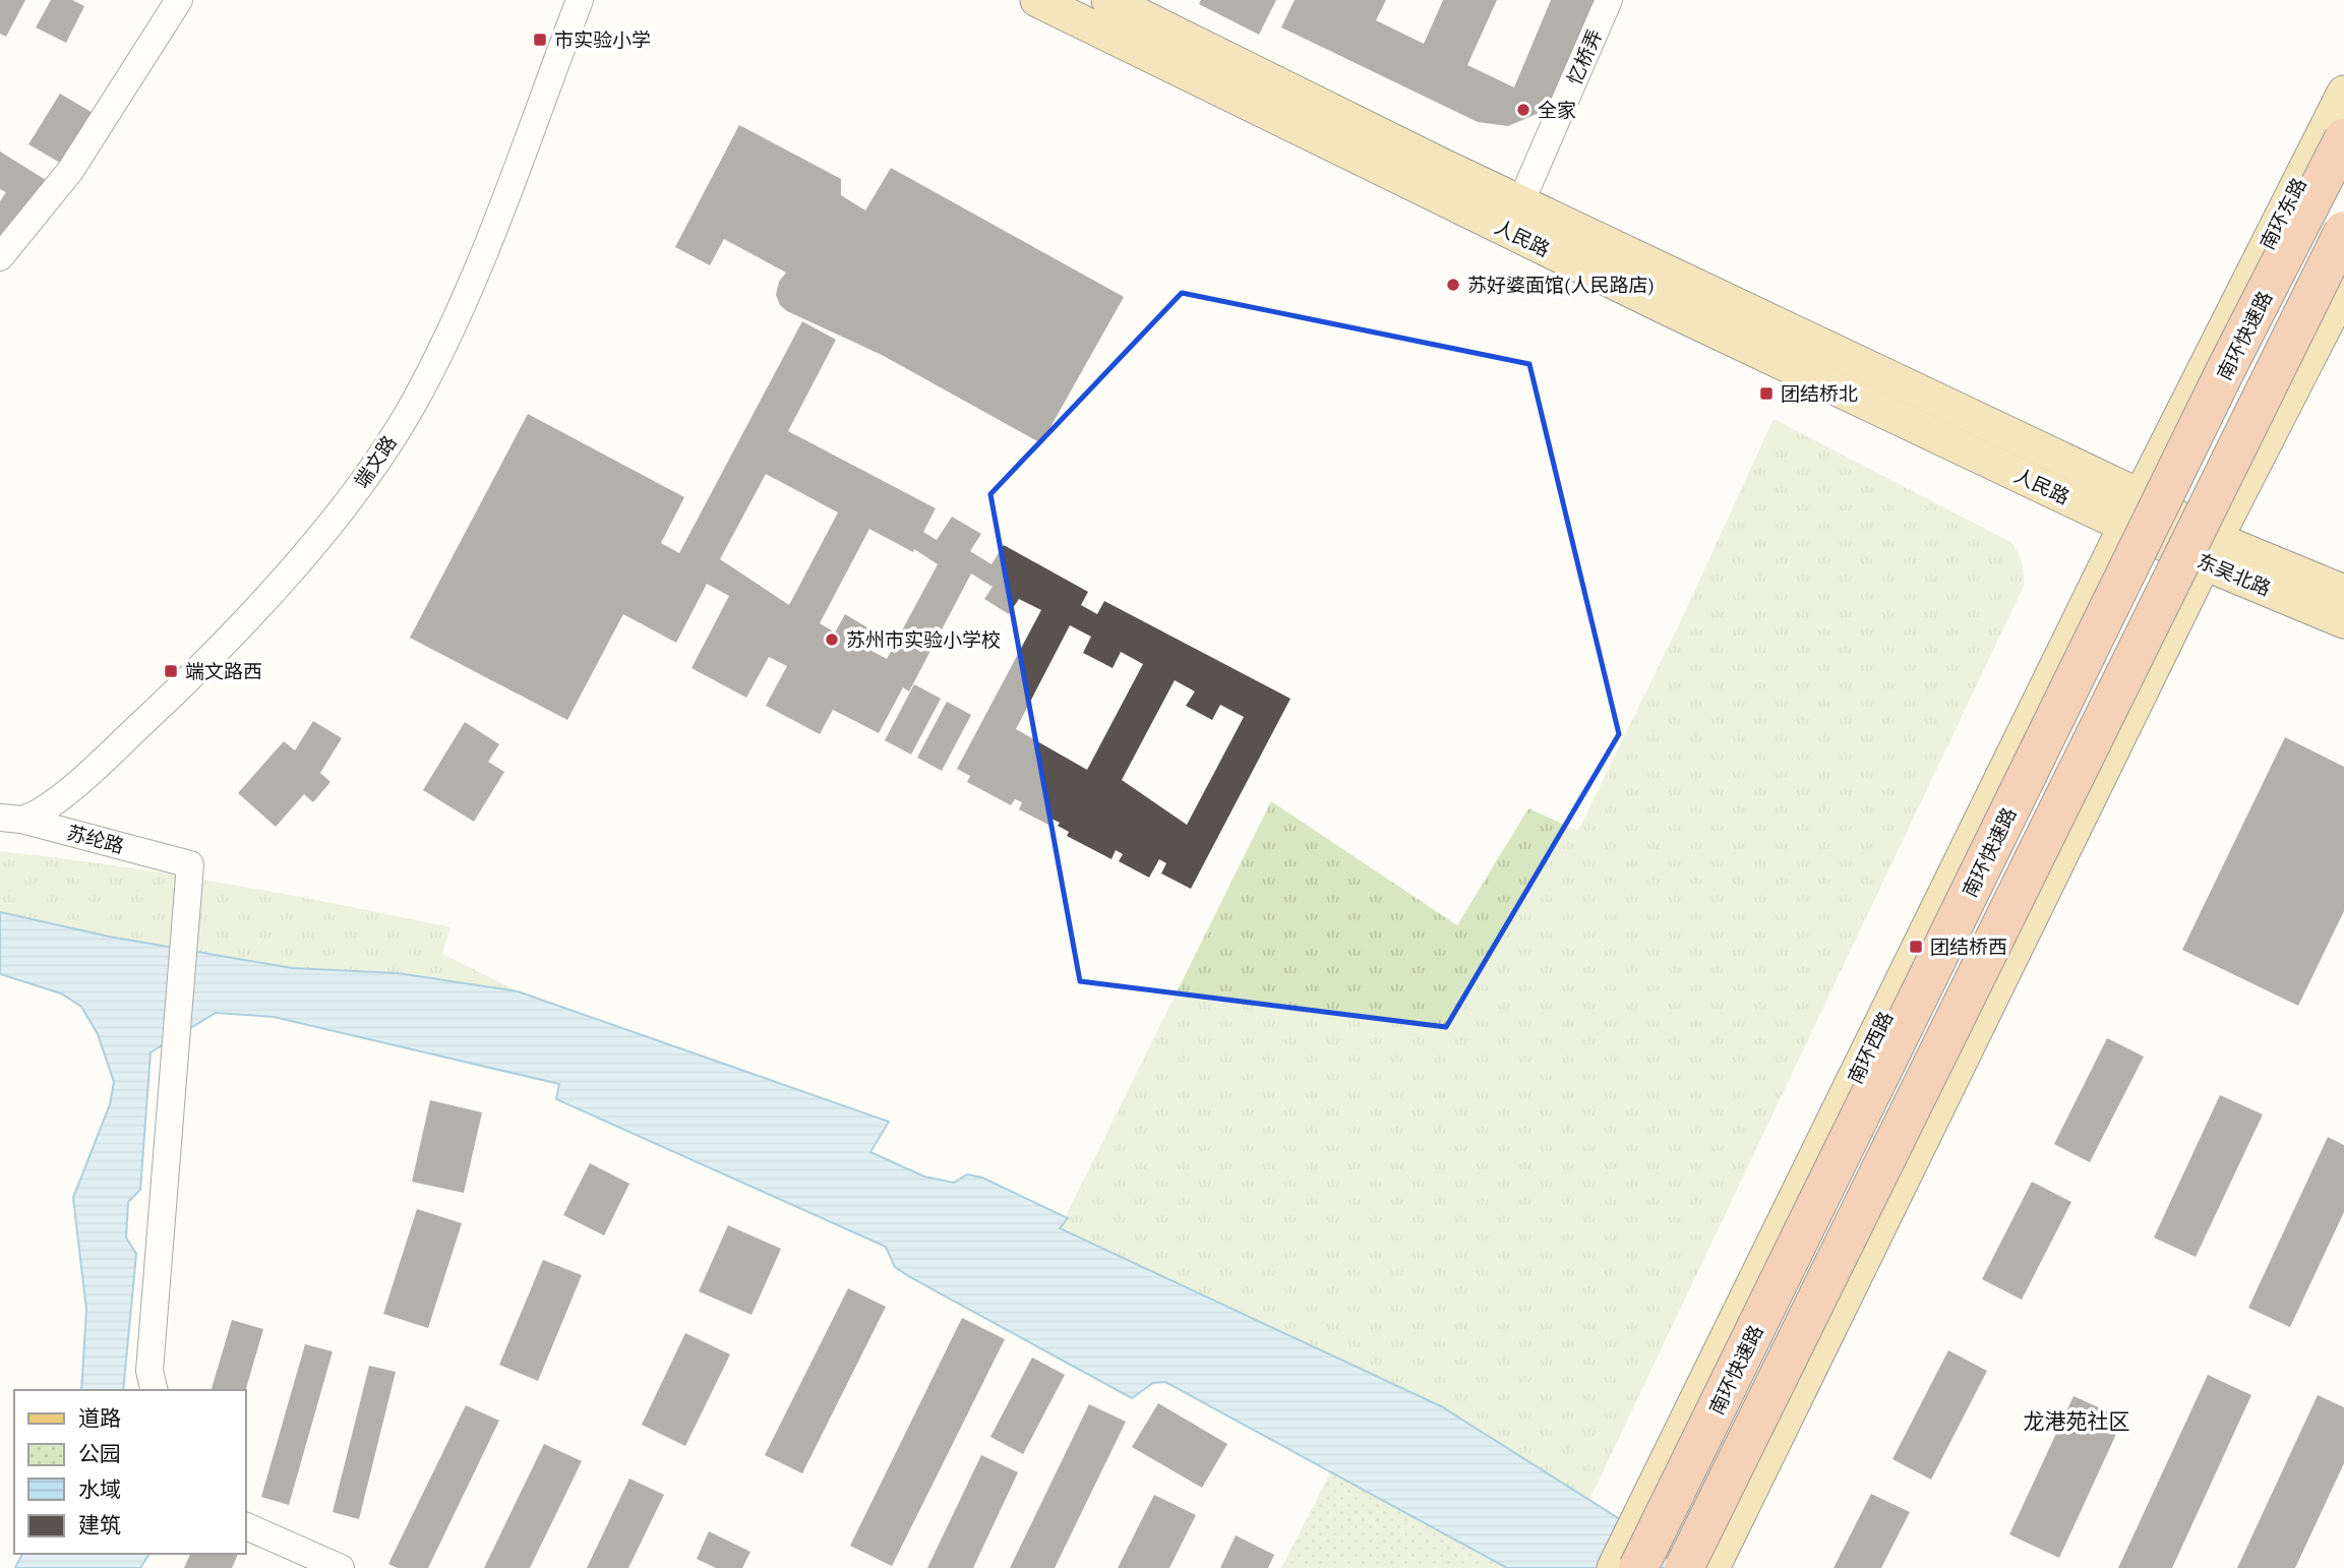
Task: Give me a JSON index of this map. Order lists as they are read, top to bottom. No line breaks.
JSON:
{"streets":{"highway":["南环快速路"],"main road":["南环东路","人民路","东吴北路","南环西路"],"street":["忆桥弄","端文路","苏纶路"]},"crossings":[["忆桥弄","人民路"],["南环东路","人民路"],["南环东路","东吴北路"],["南环东路","南环西路"],["人民路","东吴北路"],["人民路","南环西路"],["端文路","苏纶路"],["东吴北路","南环西路"]],"districts":["龙港苑社区"],"places":{"transit":["市实验小学","团结桥北","端文路西","团结桥西"],"other":["全家","苏好婆面馆(人民路店)","苏州市实验小学校"]},"legend":["道路","公园","水域","建筑"]}
